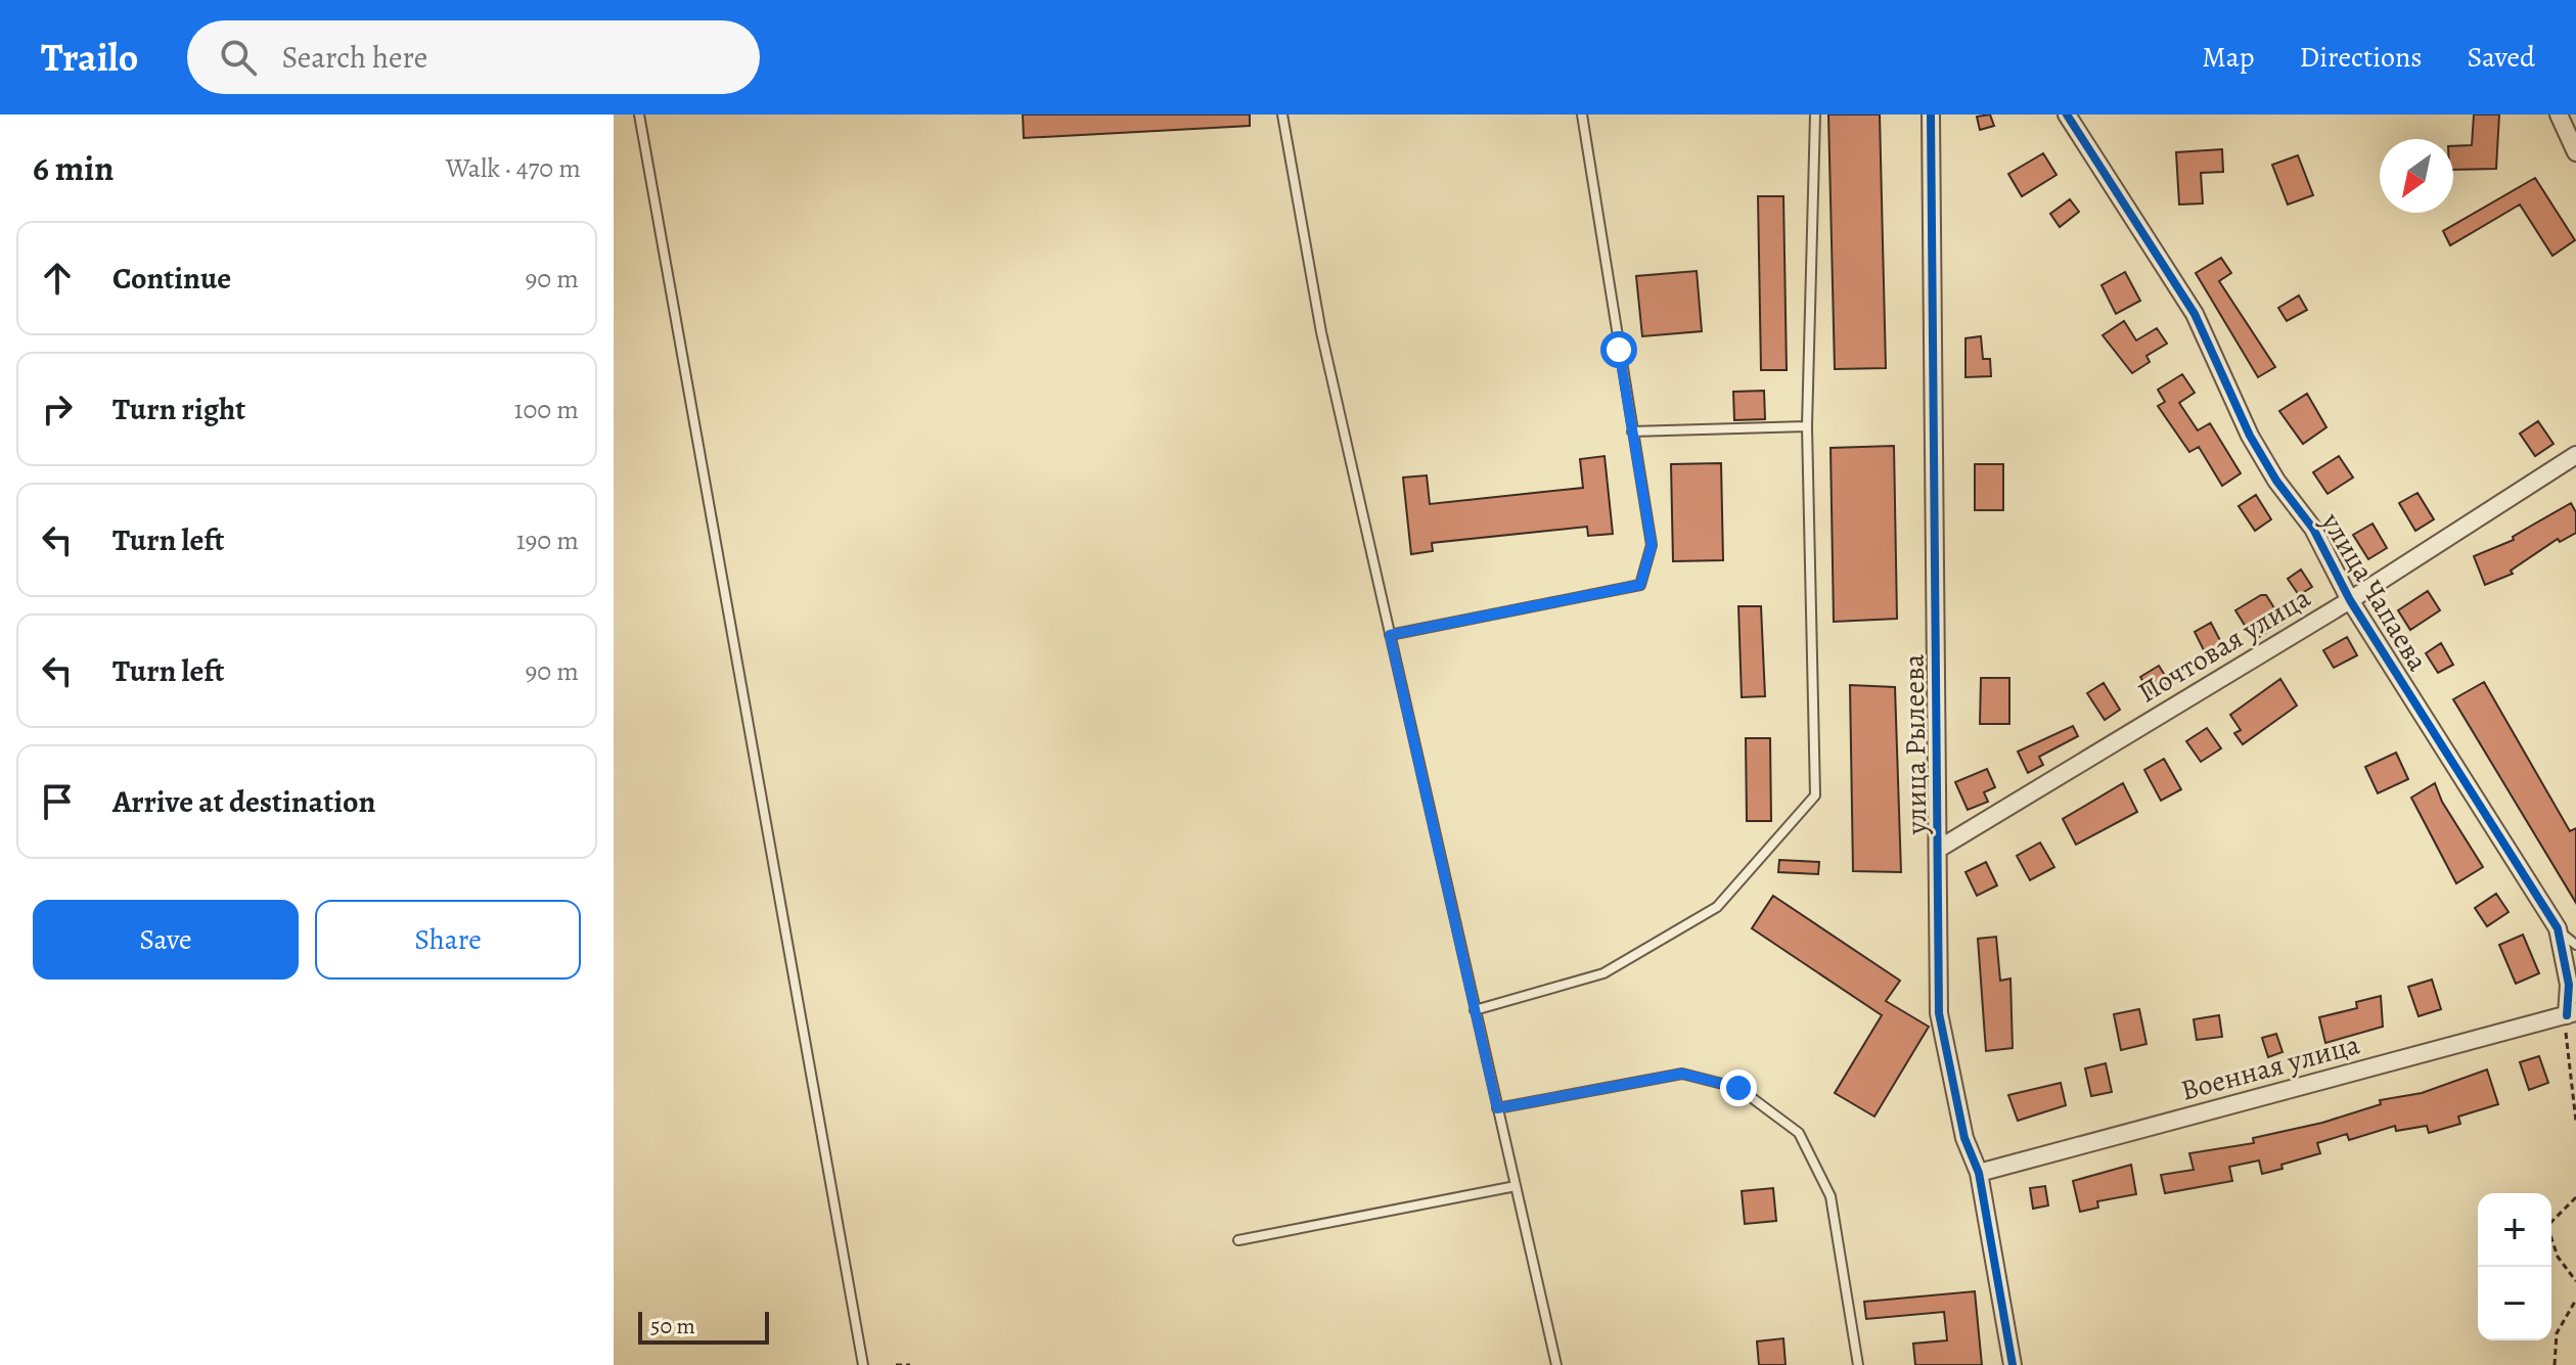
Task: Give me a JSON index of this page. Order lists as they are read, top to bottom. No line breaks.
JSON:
{"streets":{"street":["улица Чапаева","Почтовая улица","улица Рылеева","Военная улица"]},"crossings":[["улица Чапаева","Почтовая улица"],["улица Чапаева","Военная улица"],["Почтовая улица","улица Рылеева"],["улица Рылеева","Военная улица"]],"scale_bar":"50 m","north":"bottom left","page":{"header":"Trailo","search":"Search here","nav":["Map","Directions","Saved"],"heading":["6 min","Walk · 470 m"],"list":[["Continue","90 m"],["Turn right","100 m"],["Turn left","190 m"],["Turn left","90 m"],"Arrive at destination"],"buttons":["Save","Share"],"map_buttons":["+","−"],"scale":"50 m"}}
